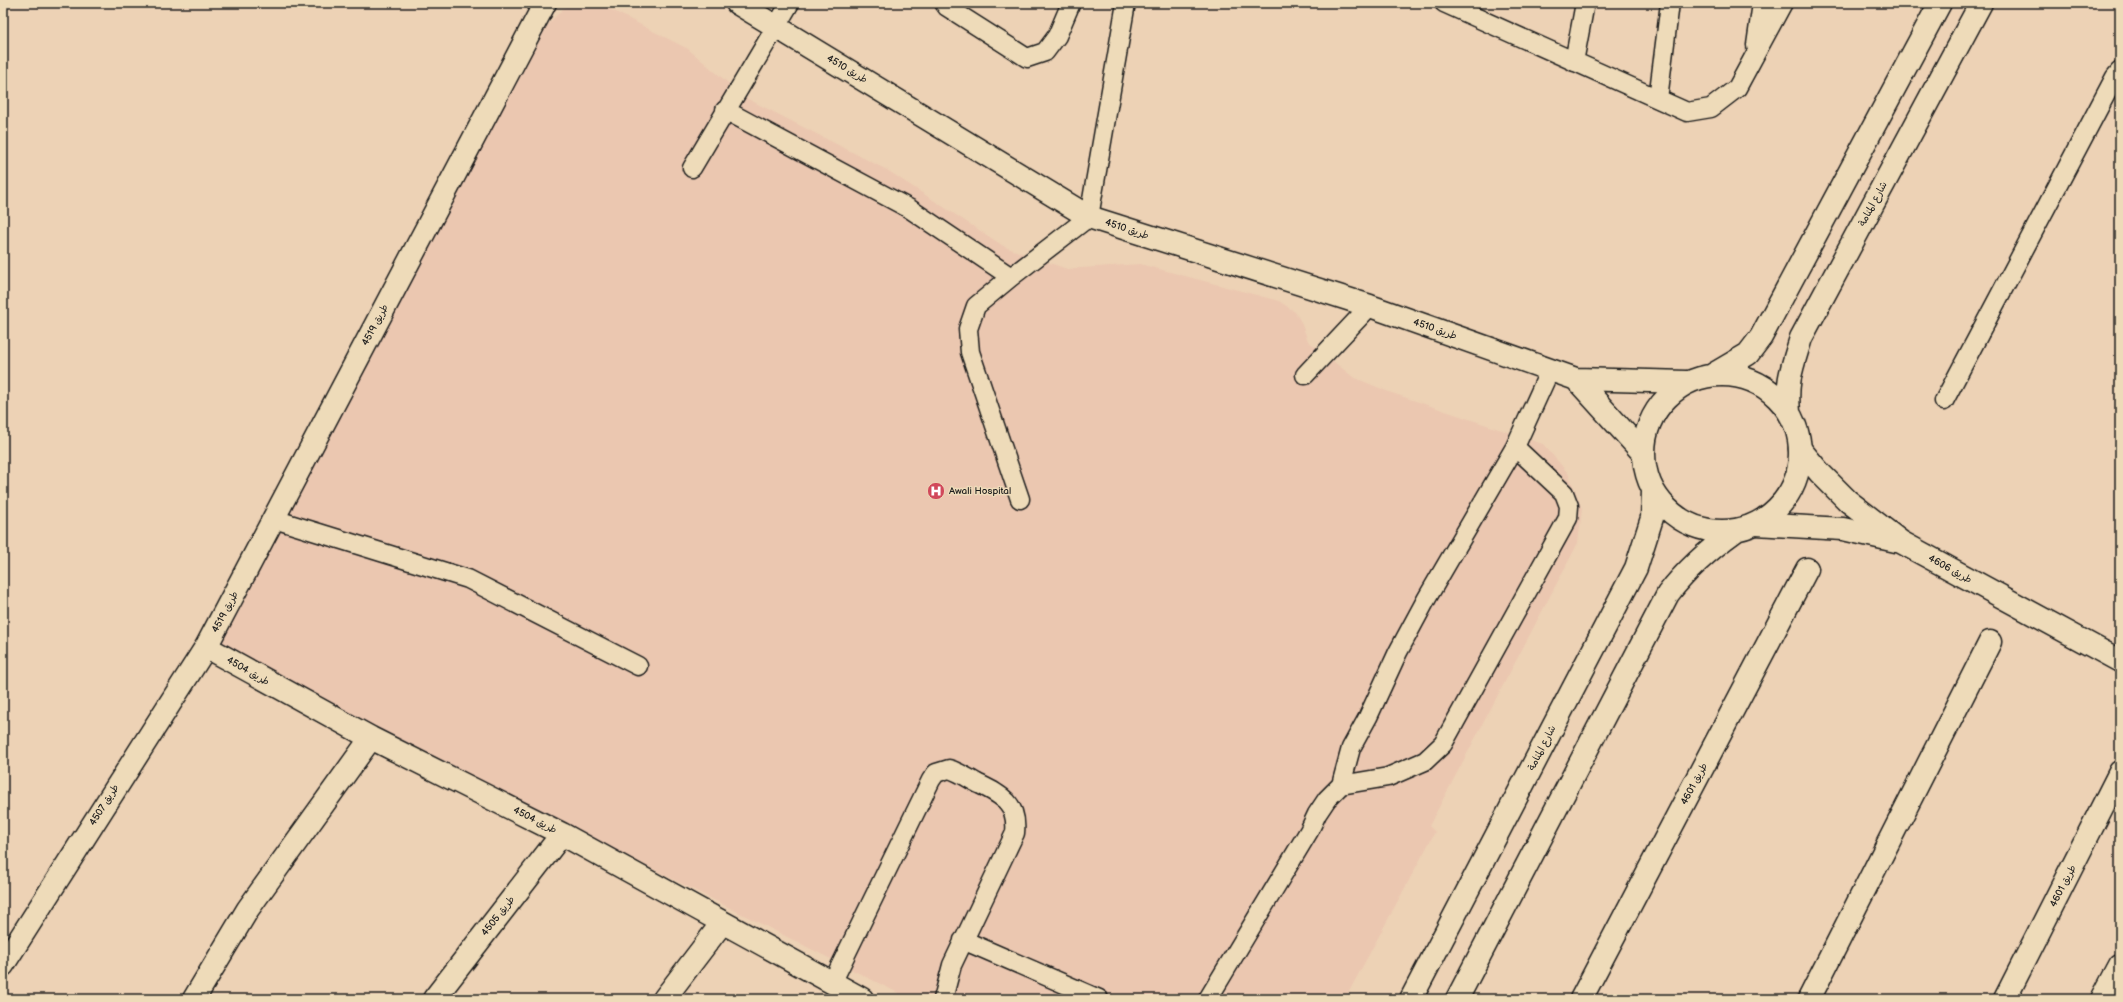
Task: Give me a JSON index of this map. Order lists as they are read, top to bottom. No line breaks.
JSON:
{"streets":{"street":["طريق 4510","شارع المنامة","طريق 4519","طريق 4606","طريق 4504","طريق 4601","طريق 4507","طريق 4505"]},"crossings":[["طريق 4519","طريق 4504"],["طريق 4519","طريق 4507"],["طريق 4504","طريق 4507"],["طريق 4504","طريق 4505"]],"places":{"hospital":["Awali Hospital"]}}
